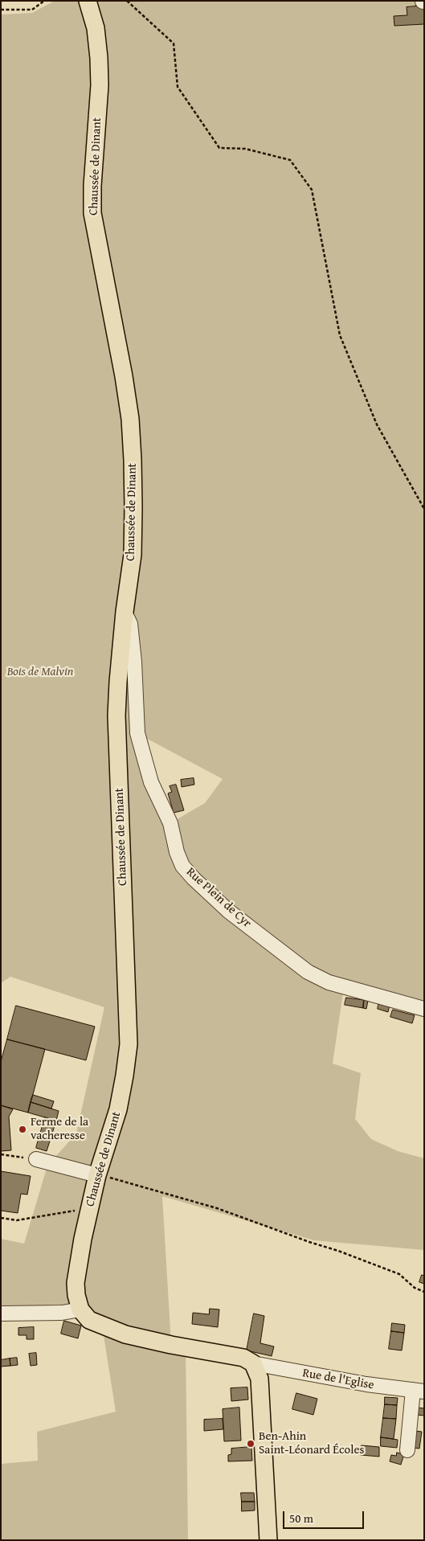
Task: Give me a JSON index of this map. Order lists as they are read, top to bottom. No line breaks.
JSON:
{"streets":{"main road":["Chaussée de Dinant"],"street":["Rue Plein de Cyr","Rue de l'Eglise"]},"crossings":[["Chaussée de Dinant","Rue Plein de Cyr"]],"parks":["Bois de Malvin"],"places":["Ferme de la vacheresse","Ben-Ahin Saint-Léonard Écoles"],"scale_bar":"50 m"}
